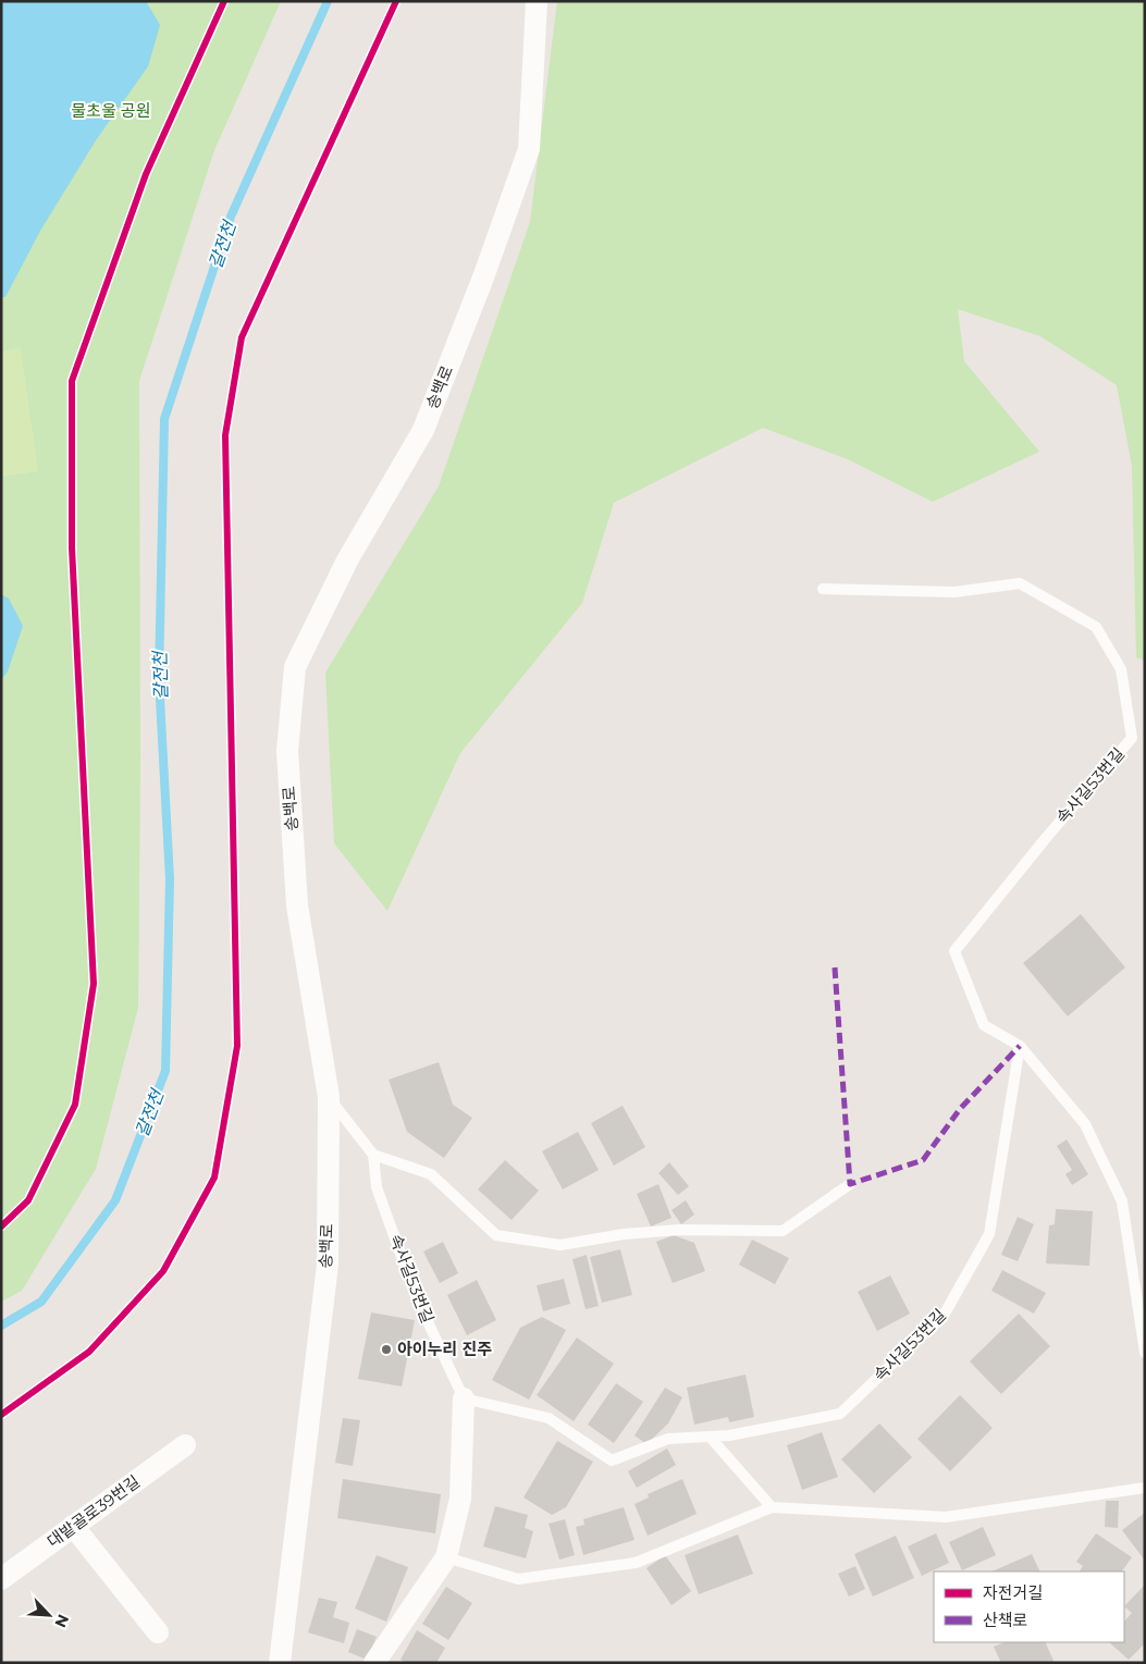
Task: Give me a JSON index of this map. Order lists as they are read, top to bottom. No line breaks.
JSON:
{"streets":{"street":["송백로","속사길53번길","대밭골로39번길"]},"water":["갈전천"],"parks":["물초울 공원"],"places":["아이누리 진주"],"legend":["자전거길","산책로"],"north":"bottom right"}
